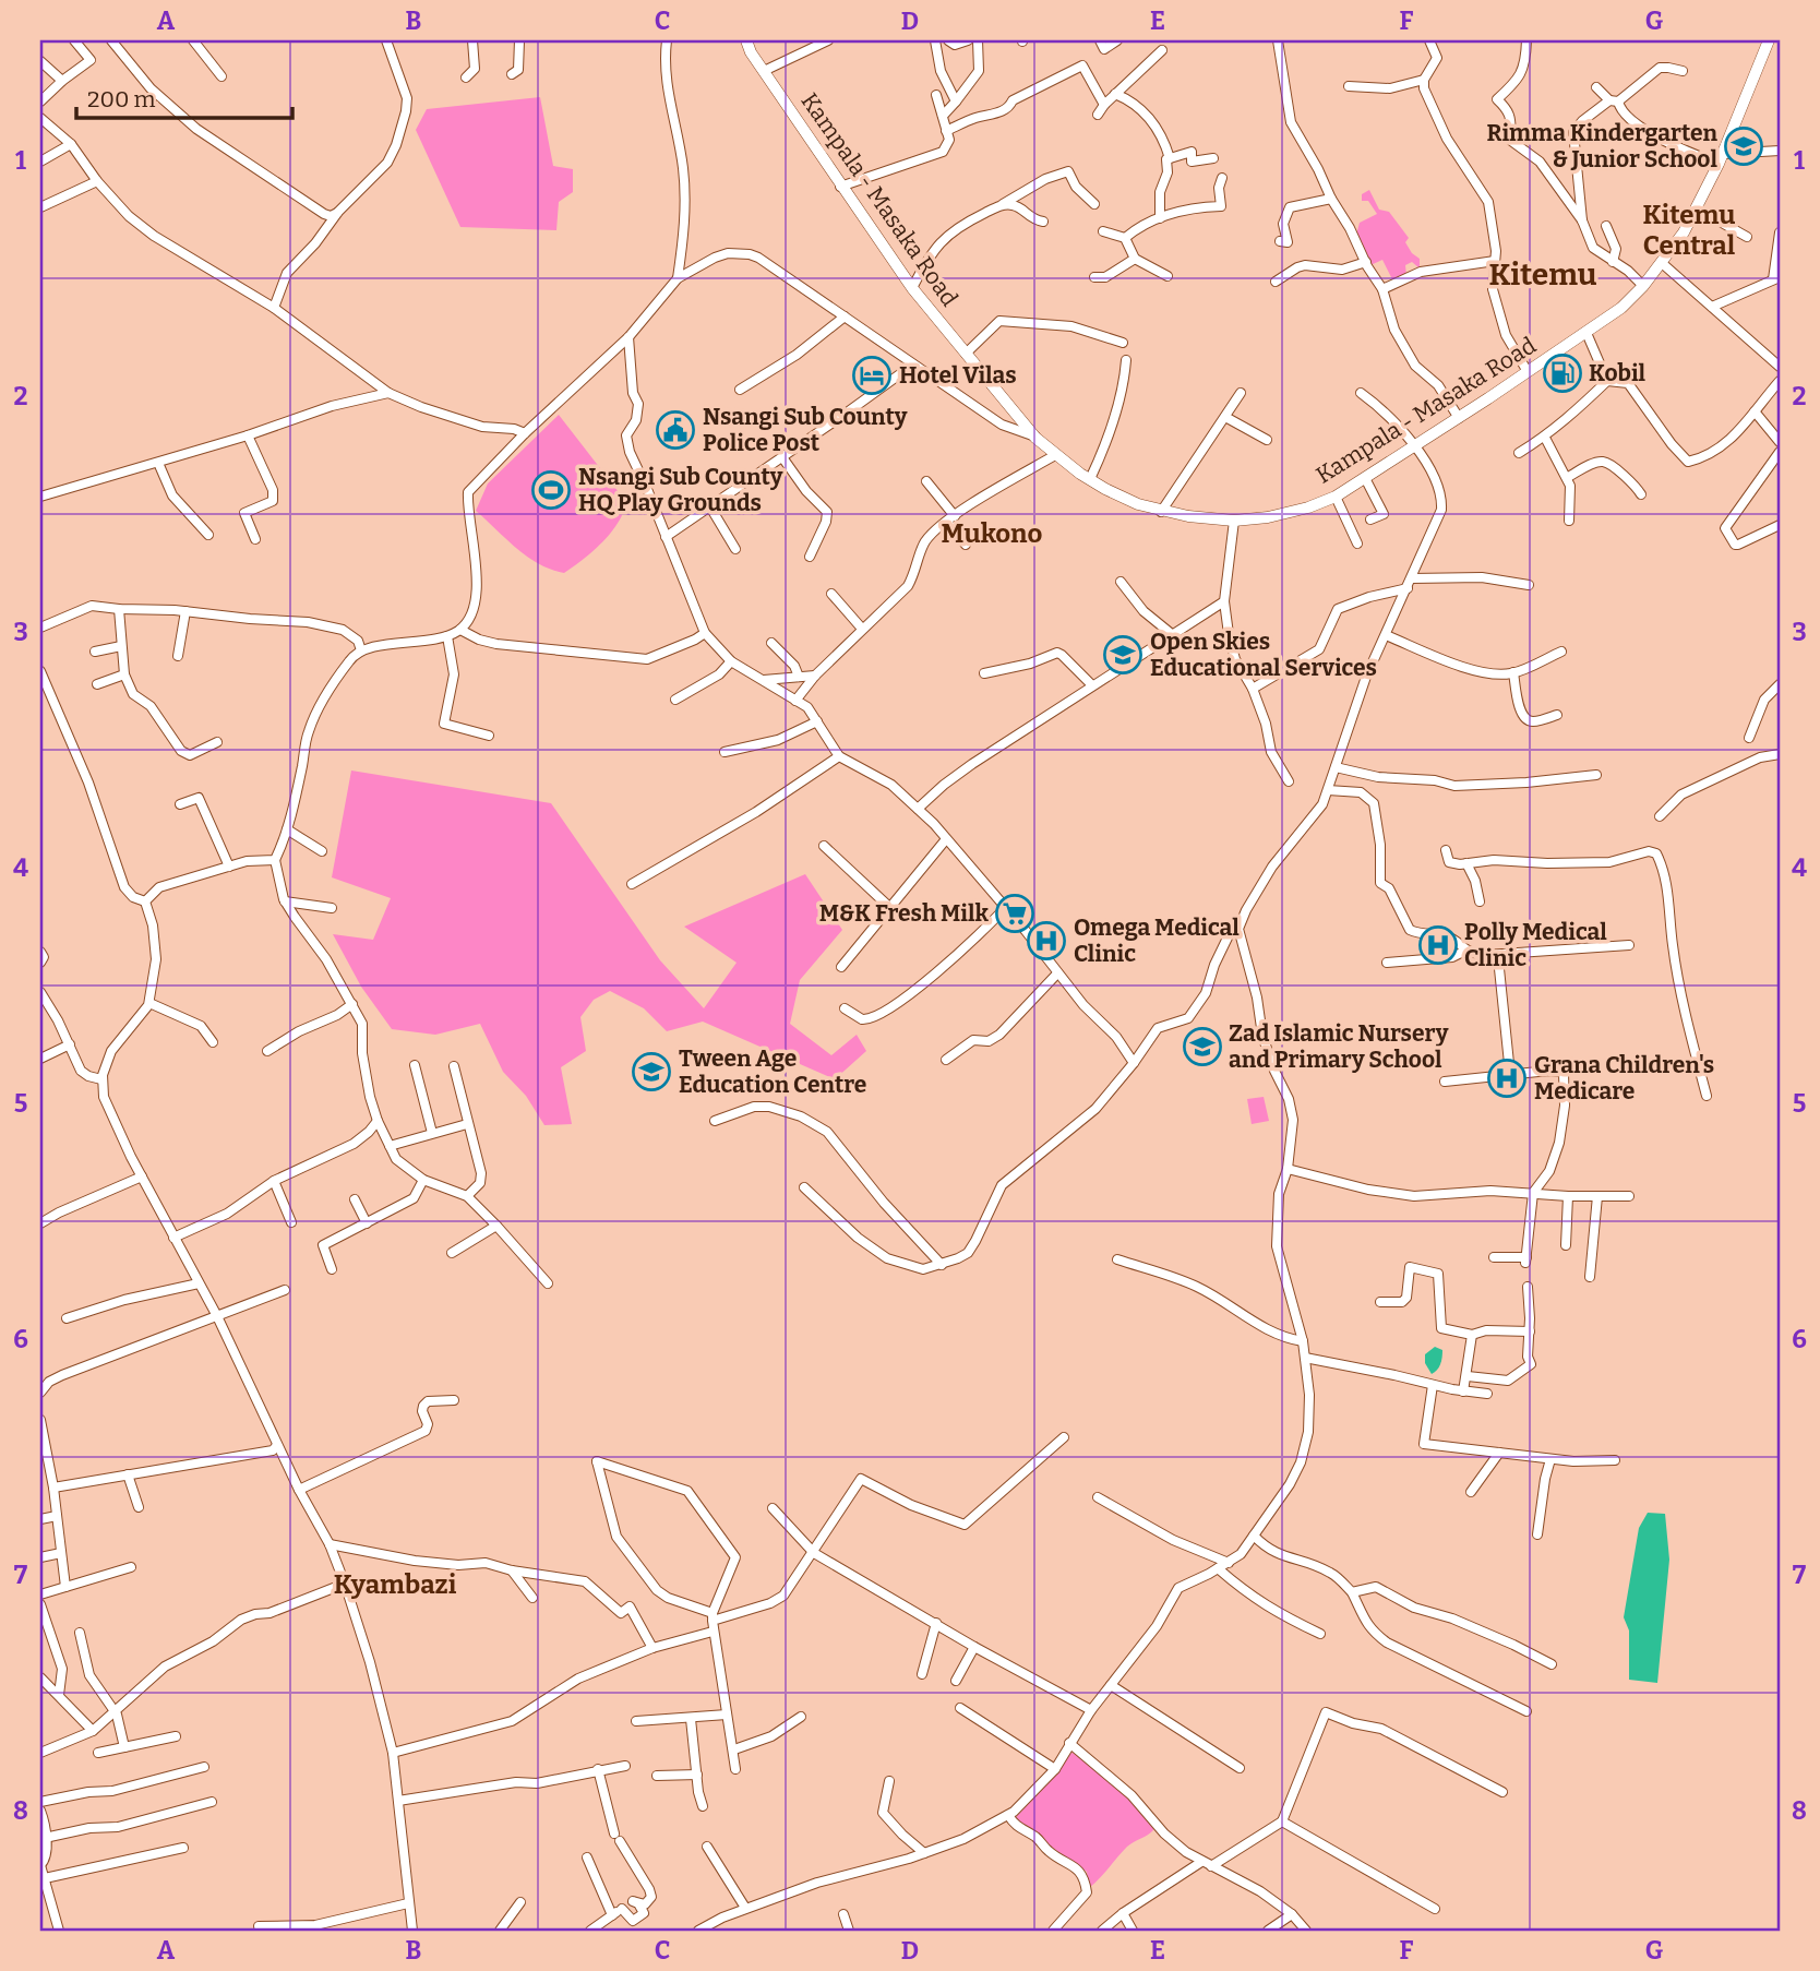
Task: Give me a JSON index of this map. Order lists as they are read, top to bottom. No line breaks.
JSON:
{"streets":{"main road":["Kampala - Masaka Road"]},"districts":["Kitemu Central","Kitemu","Mukono","Kyambazi"],"places":{"school or university":["Rimma Kindergarten & Junior School","Open Skies Educational Services","Zad Islamic Nursery and Primary School","Tween Age Education Centre"],"fuel station":["Kobil"],"hotel":["Hotel Vilas"],"public building":["Nsangi Sub County Police Post"],"sports":["Nsangi Sub County HQ Play Grounds"],"supermarket":["M&K Fresh Milk"],"hospital":["Omega Medical Clinic","Polly Medical Clinic","Grana Children's Medicare"]},"scale_bar":"200 m","grid":{"columns":["A","B","C","D","E","F","G"],"rows":["1","2","3","4","5","6","7","8"]}}
